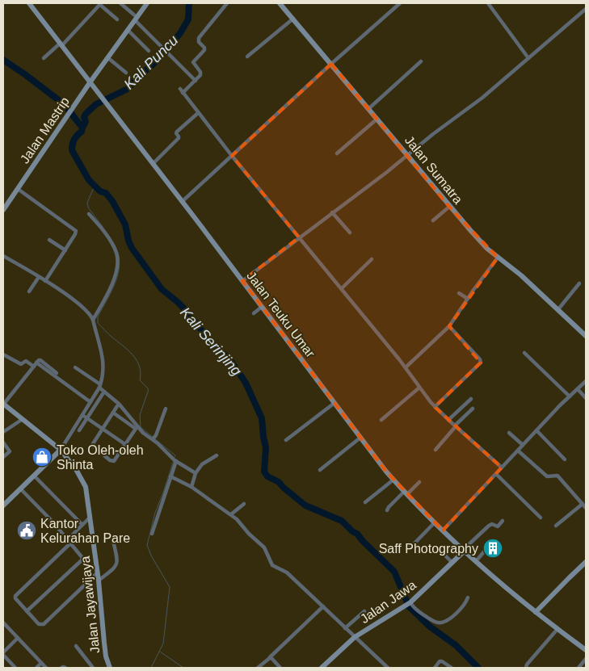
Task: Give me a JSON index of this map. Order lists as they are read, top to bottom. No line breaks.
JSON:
{"streets":{"main road":["Jalan Mastrip","Jalan Sumatra","Jalan Teuku Umar","Jalan Jawa","Jalan Jayawijaya"]},"crossings":[["Jalan Mastrip","Jalan Teuku Umar"],["Jalan Teuku Umar","Jalan Jawa"]],"water":["Kali Puncu","Kali Serinjing"],"places":{"shop":["Toko Oleh-oleh Shinta"],"public building":["Kantor Kelurahan Pare"],"building":["Saff Photography"]}}
